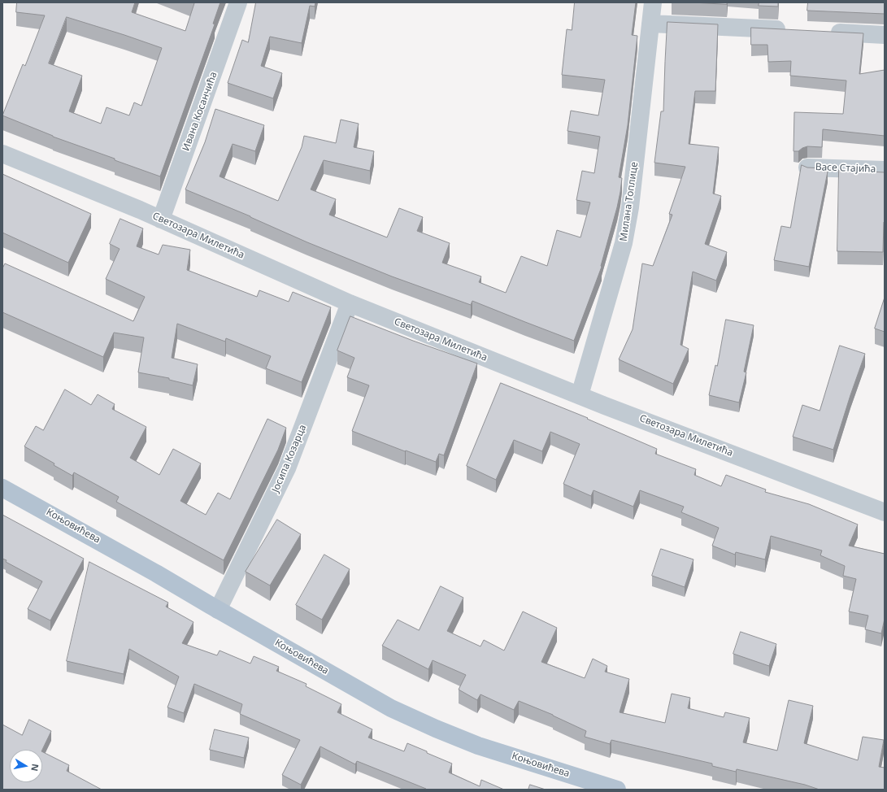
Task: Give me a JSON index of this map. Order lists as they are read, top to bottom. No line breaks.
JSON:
{"streets":{"main road":["Коњовићева"],"street":["Ивана Косанчића","Васе Стајића","Милана Топлице","Светозара Милетића","Јосипа Козарца"]},"crossings":[["Ивана Косанчића","Светозара Милетића"],["Милана Топлице","Светозара Милетића"],["Светозара Милетића","Јосипа Козарца"],["Јосипа Козарца","Коњовићева"]],"north":"right"}
